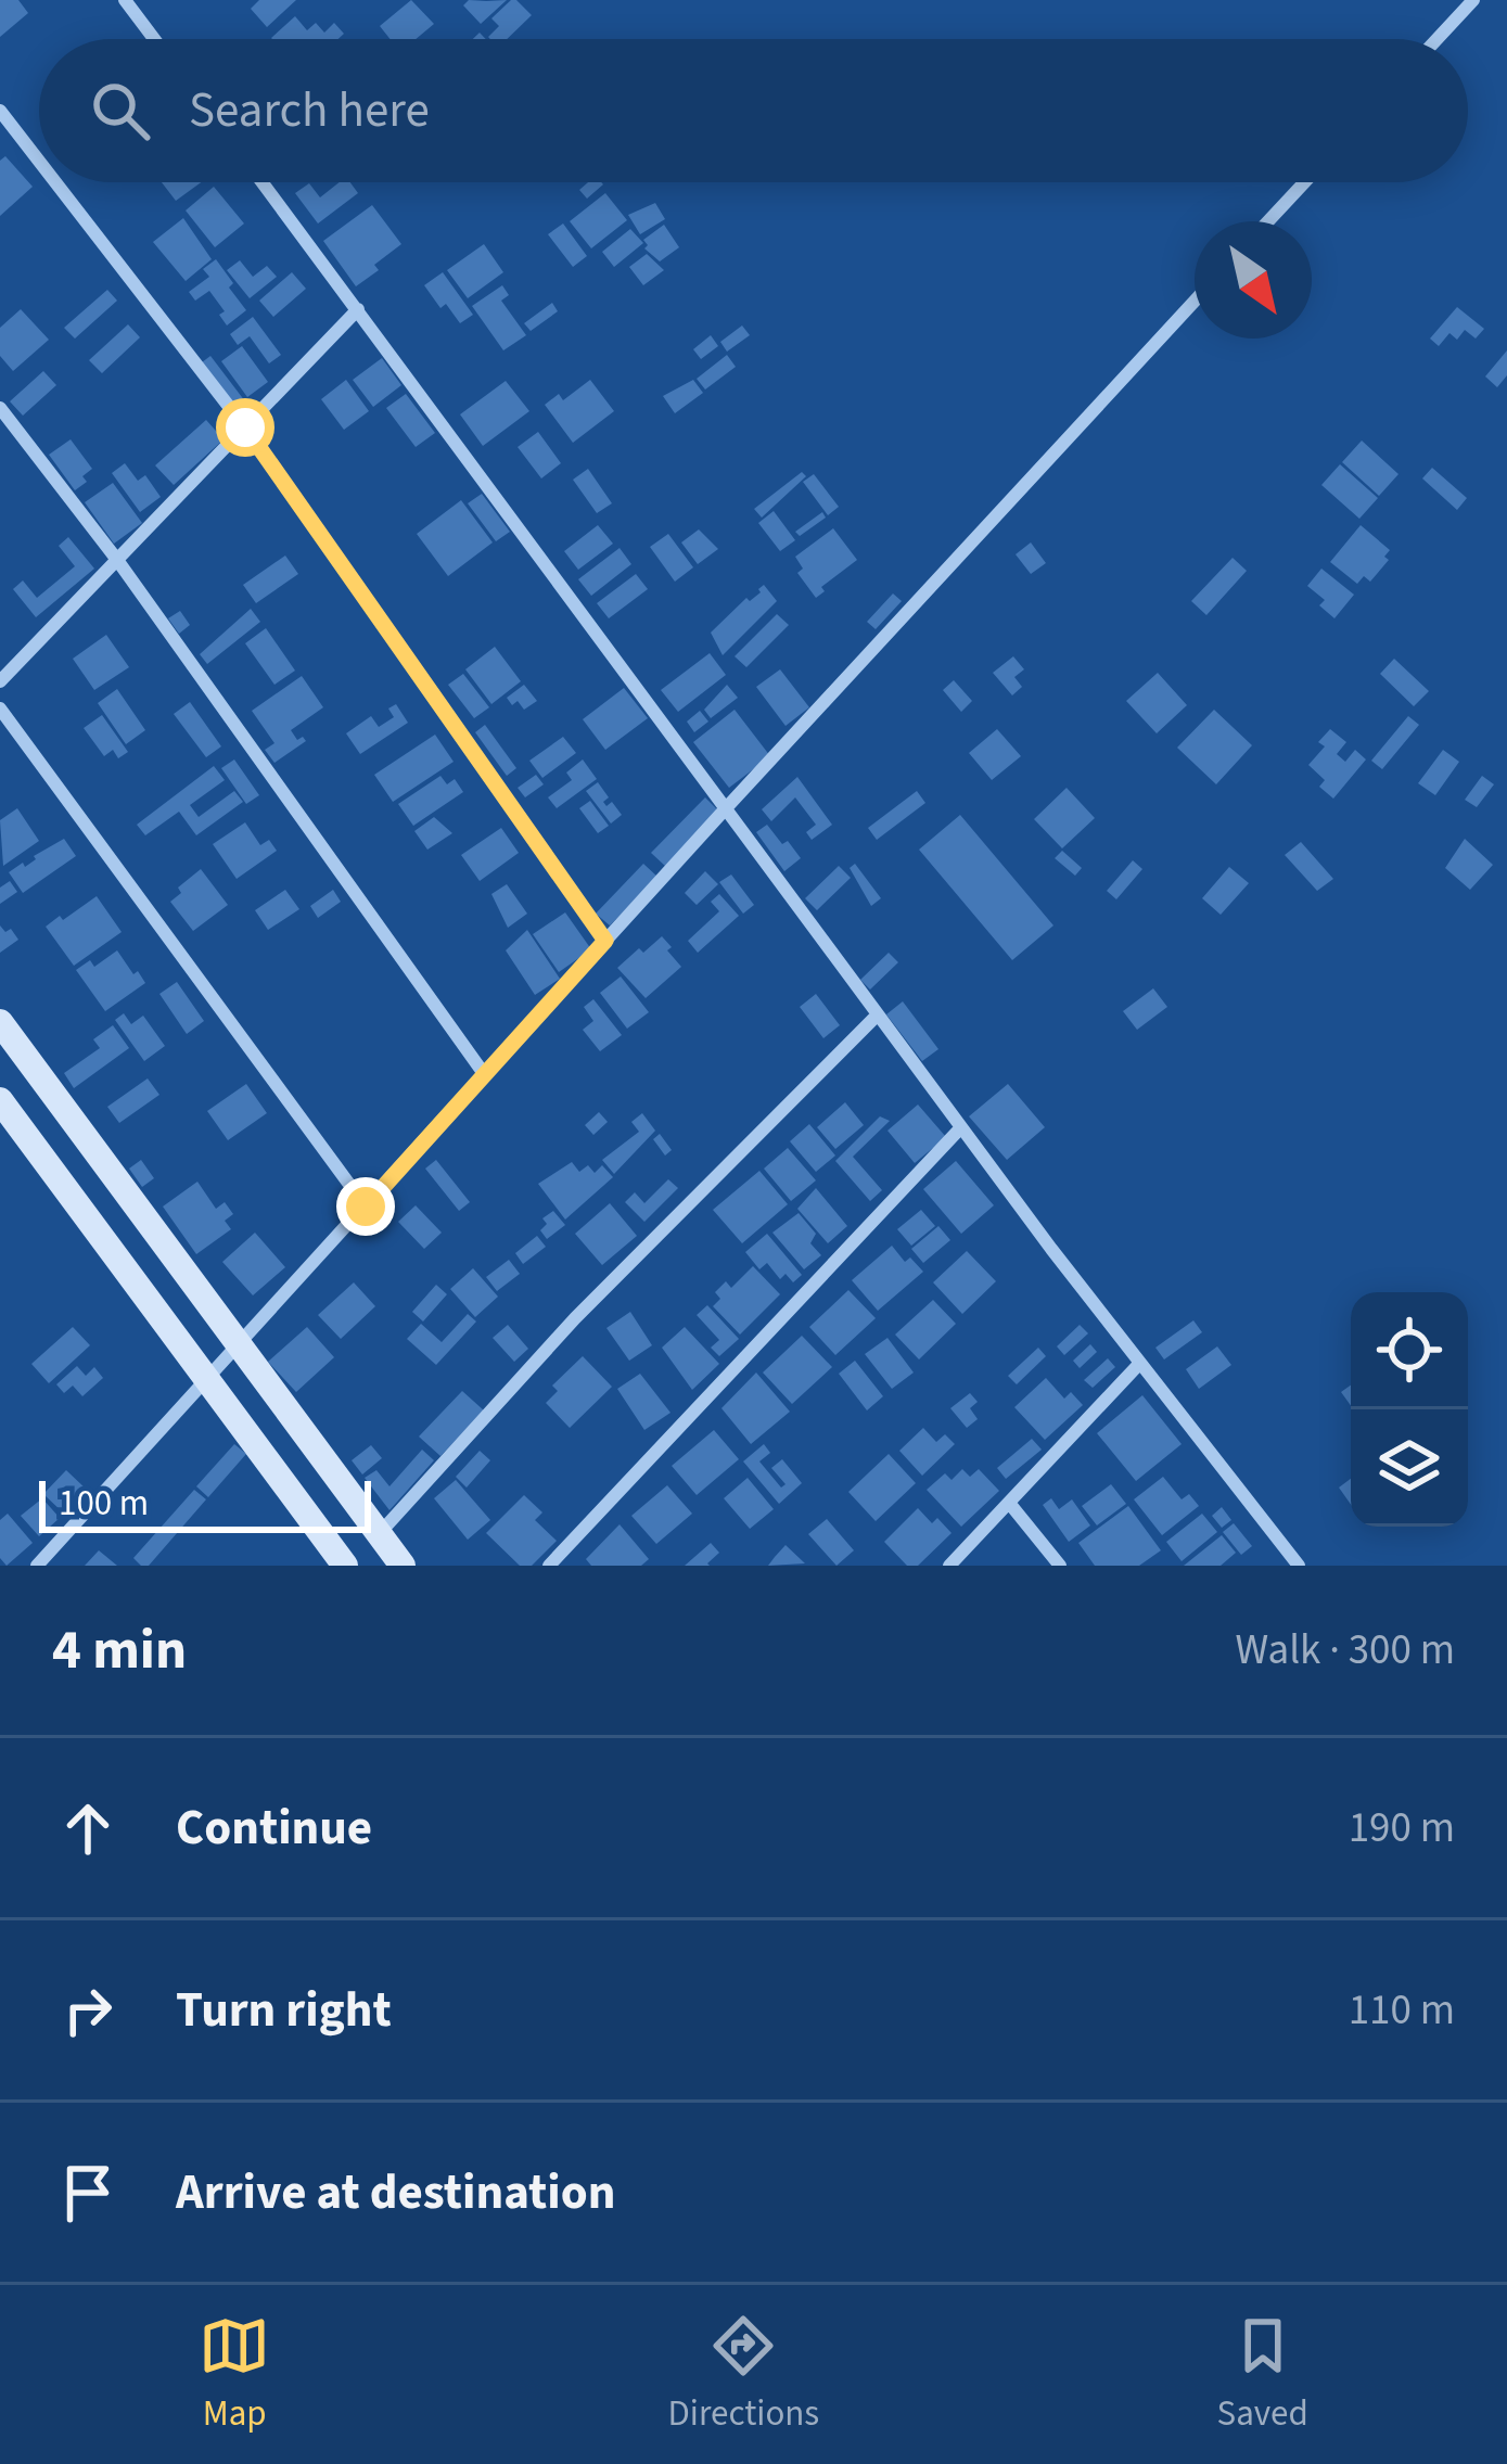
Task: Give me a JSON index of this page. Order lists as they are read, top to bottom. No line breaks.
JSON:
{"scale_bar":"100 m","north":"bottom right","page":{"search":"Search here","scale":"100 m","heading":["4 min","Walk · 300 m"],"list":[["Continue","190 m"],["Turn right","110 m"],"Arrive at destination"],"nav":["Map","Directions","Saved"]}}
